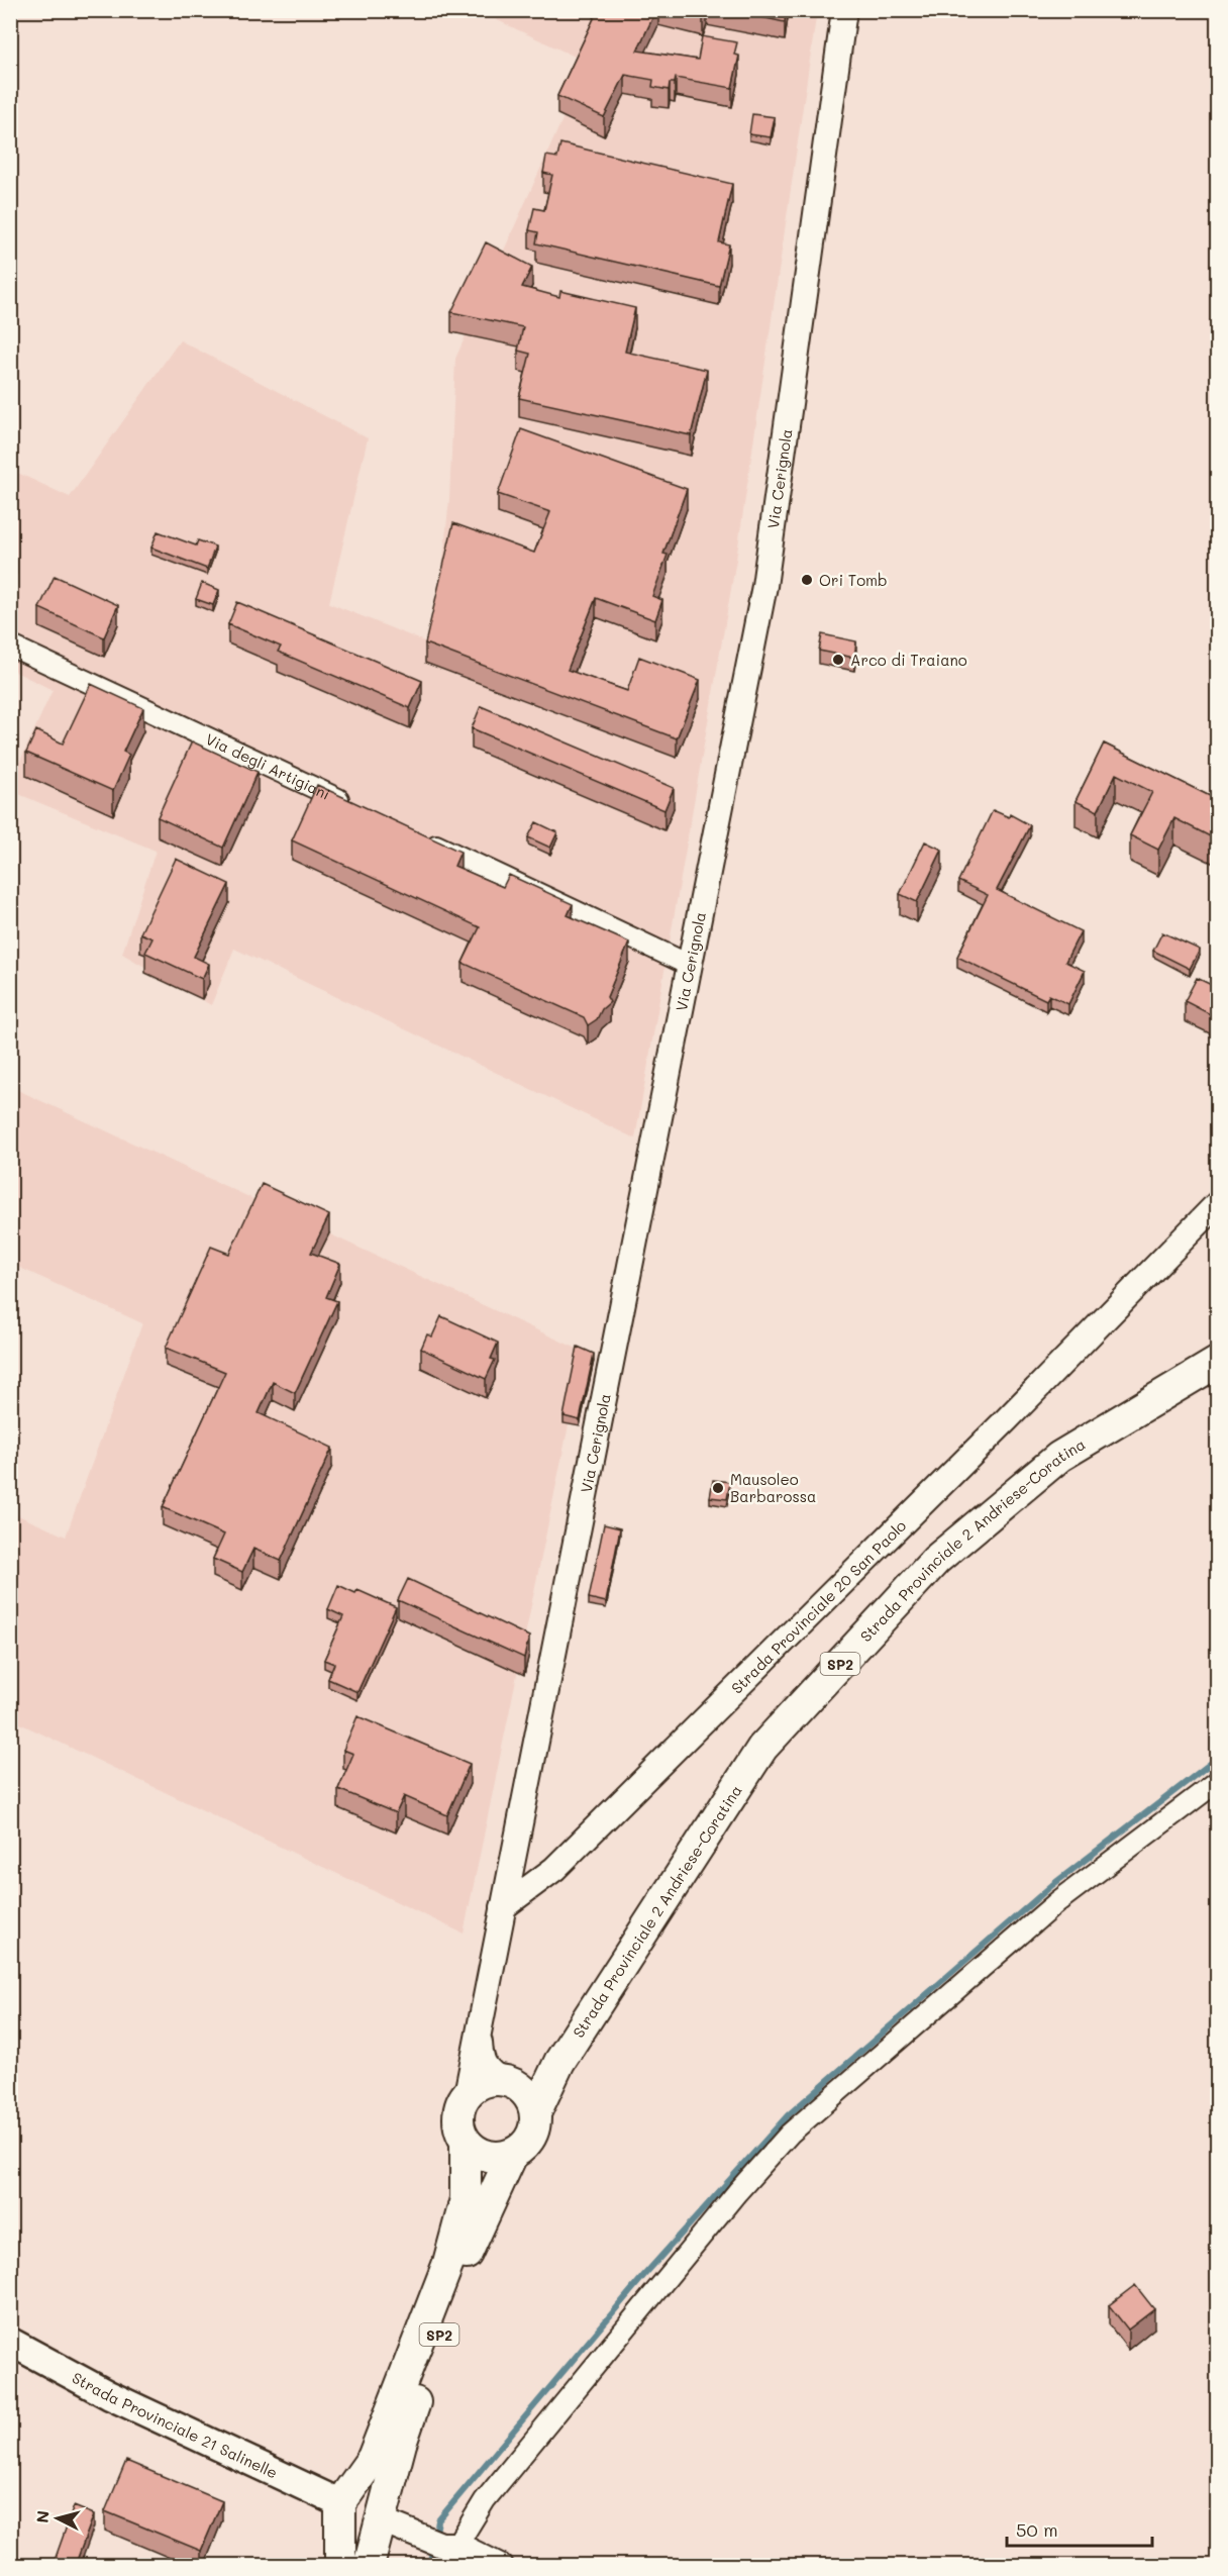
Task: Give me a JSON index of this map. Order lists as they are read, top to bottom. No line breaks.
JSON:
{"streets":{"main road":["Strada Provinciale 2 Andriese-Coratina","SP2","Strada Provinciale 21 Salinelle"],"street":["Via Cerignola","Via degli Artigiani","Strada Provinciale 20 San Paolo"]},"crossings":[["Via Cerignola","Strada Provinciale 20 San Paolo"],["Strada Provinciale 2 Andriese-Coratina","SP2"],["SP2","Strada Provinciale 21 Salinelle"]],"places":["Ori Tomb","Arco di Traiano","Mausoleo Barbarossa"],"scale_bar":"50 m","north":"left"}
